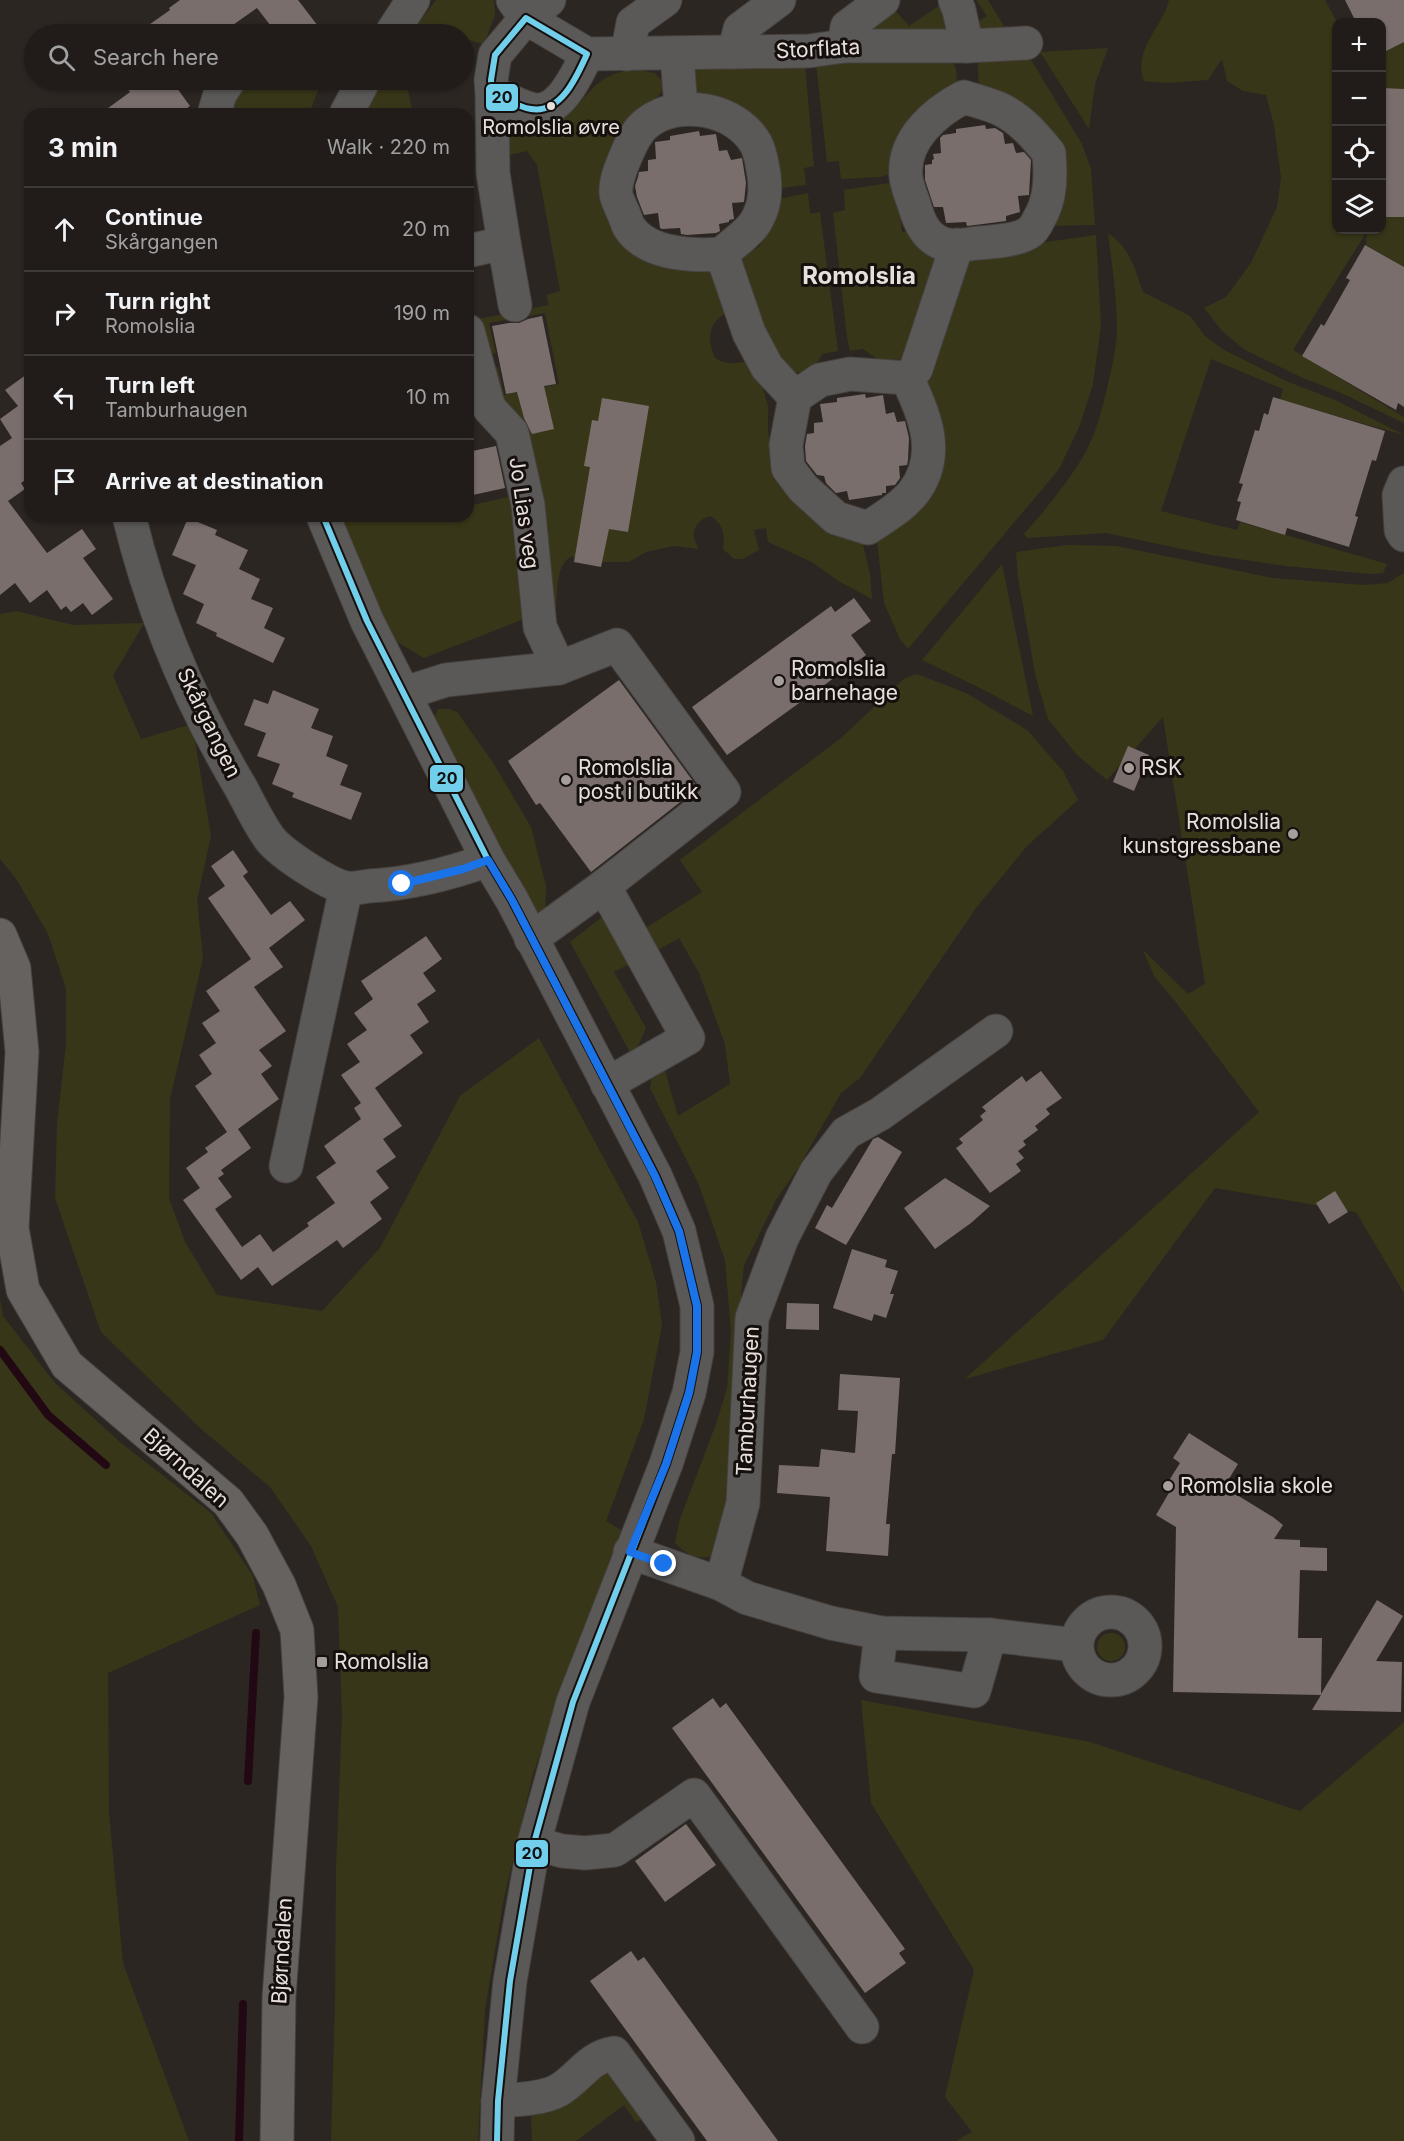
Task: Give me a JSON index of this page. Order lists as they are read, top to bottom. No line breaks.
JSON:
{"streets":{"main road":["Bjørndalen"],"street":["Storflata","Jo Lias veg","Skårgangen","Tamburhaugen"]},"districts":["Romolslia"],"places":{"other":["Romolslia øvre","Romolslia barnehage","RSK","Romolslia post i butikk","Romolslia kunstgressbane","Romolslia skole"],"transit":["Romolslia"]},"lines":["transit line 20"],"page":{"map_buttons":["+","−"],"search":"Search here","heading":["3 min","Walk · 220 m"],"list":[["Continue","Skårgangen","20 m"],["Turn right","Romolslia","190 m"],["Turn left","Tamburhaugen","10 m"],"Arrive at destination"]}}
